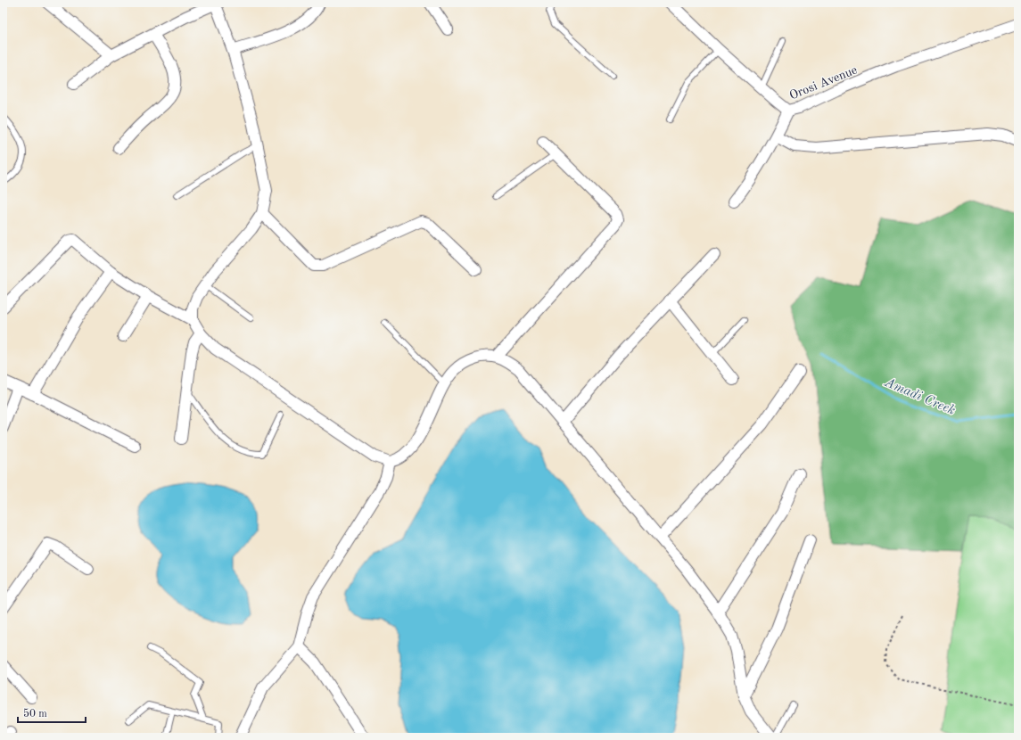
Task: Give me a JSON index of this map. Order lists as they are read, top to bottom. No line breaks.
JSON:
{"streets":{"street":["Orosi Avenue"]},"water":["Amadi Creek"],"scale_bar":"50 m"}
